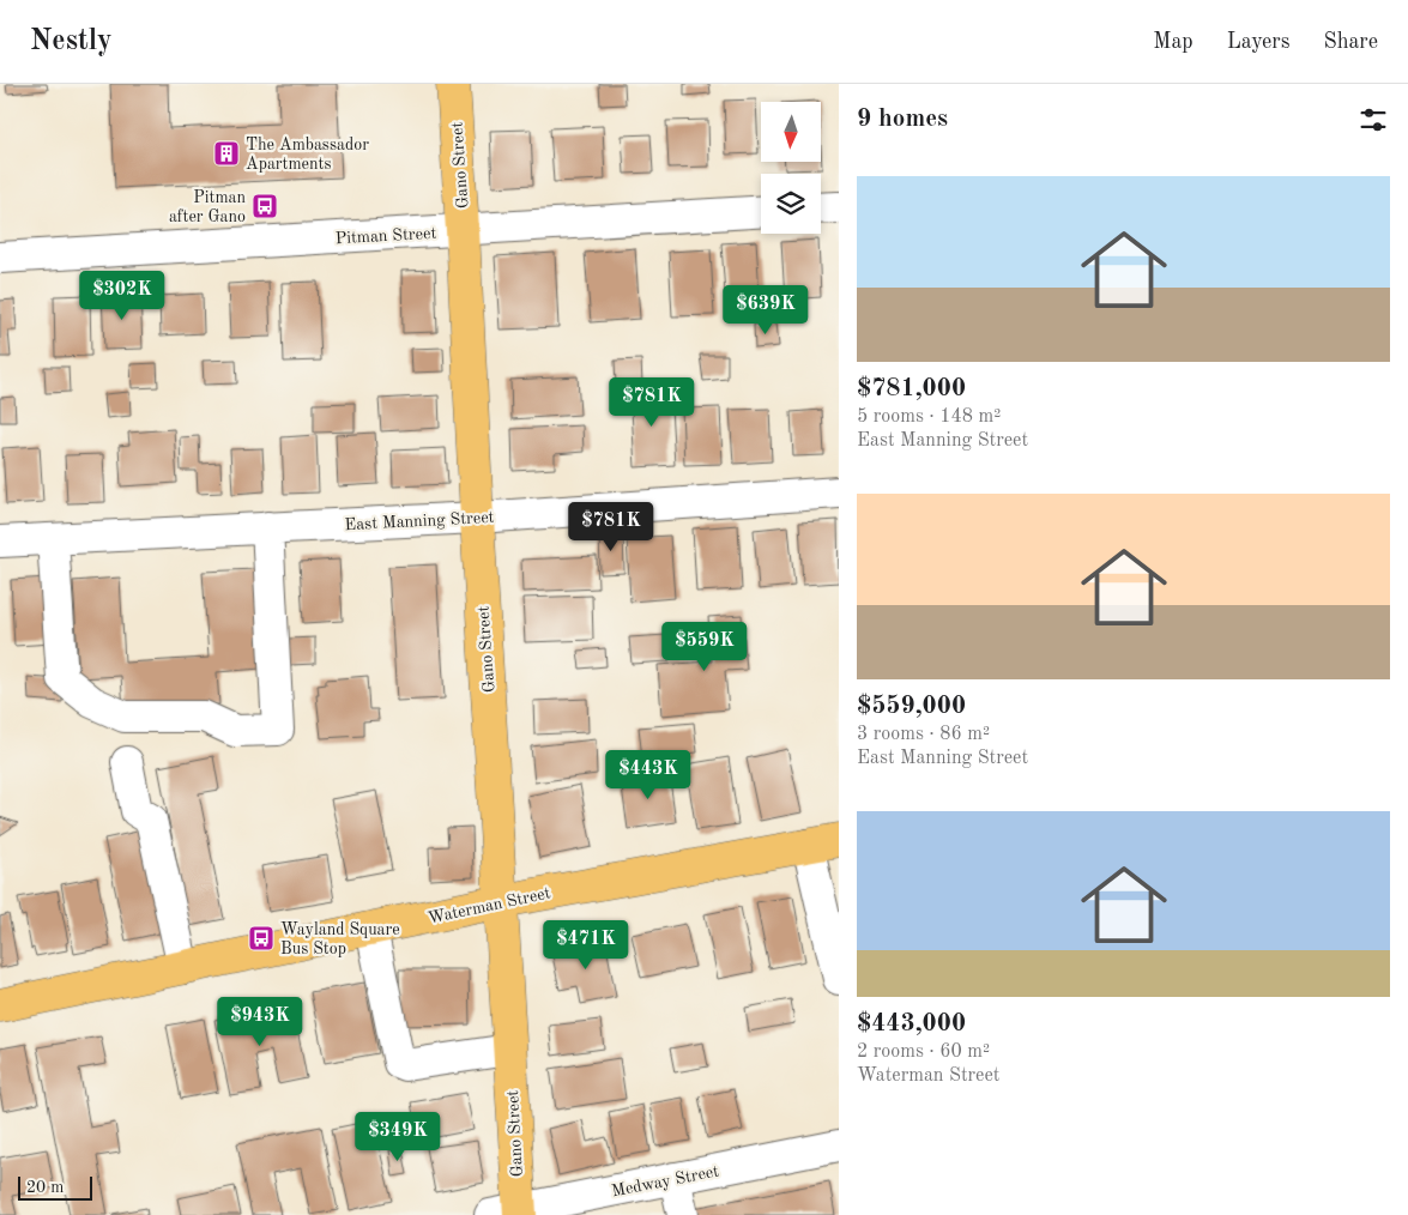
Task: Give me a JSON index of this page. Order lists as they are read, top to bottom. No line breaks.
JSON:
{"streets":{"main road":["Gano Street","Waterman Street"],"street":["Pitman Street","East Manning Street","Medway Street"]},"crossings":[["Gano Street","Pitman Street"],["Gano Street","East Manning Street"],["Gano Street","Waterman Street"],["Gano Street","Medway Street"]],"places":{"building":["The Ambassador Apartments"],"bus stop":["Pitman after Gano","Wayland Square Bus Stop"]},"scale_bar":"20 m","north":"bottom","page":{"header":"Nestly","nav":["Map","Layers","Share"],"heading":"9 homes","list":[{"name":"$781,000","note":"5 rooms · 148 m² · East Manning Street"},{"name":"$559,000","note":"3 rooms · 86 m² · East Manning Street"},{"name":"$443,000","note":"2 rooms · 60 m² · Waterman Street"}],"price":["$302K","$639K","$781K","$781K","$559K","$443K","$471K","$943K","$349K"],"scale":"20 m"}}
